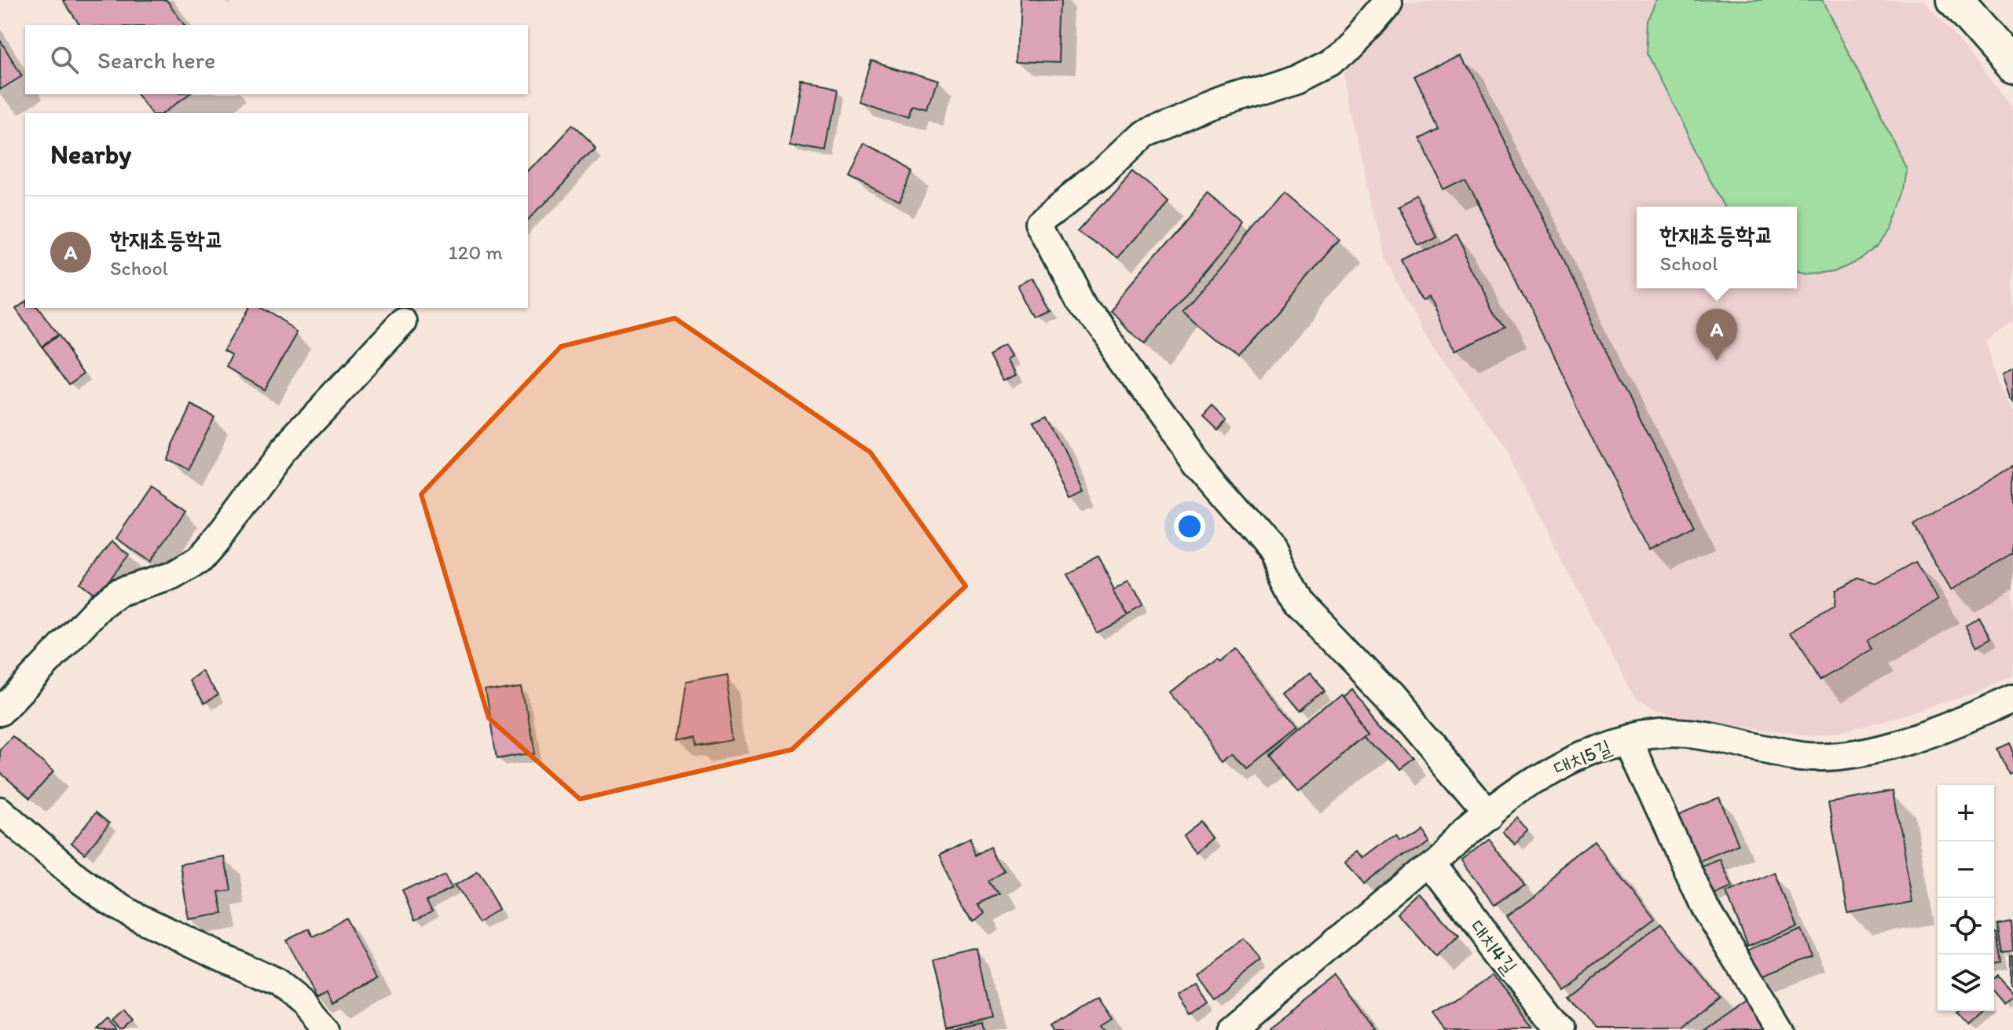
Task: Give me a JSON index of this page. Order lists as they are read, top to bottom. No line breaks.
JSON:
{"streets":{"street":["대치5길","대치4길"]},"crossings":[["대치5길","대치4길"]],"page":{"search":"Search here","heading":"Nearby","list":[{"mark":"A","name":"한재초등학교","note":"School","value":"120 m"}],"popup":["한재초등학교","School"],"pins":"A","map_buttons":["+","−"]}}
